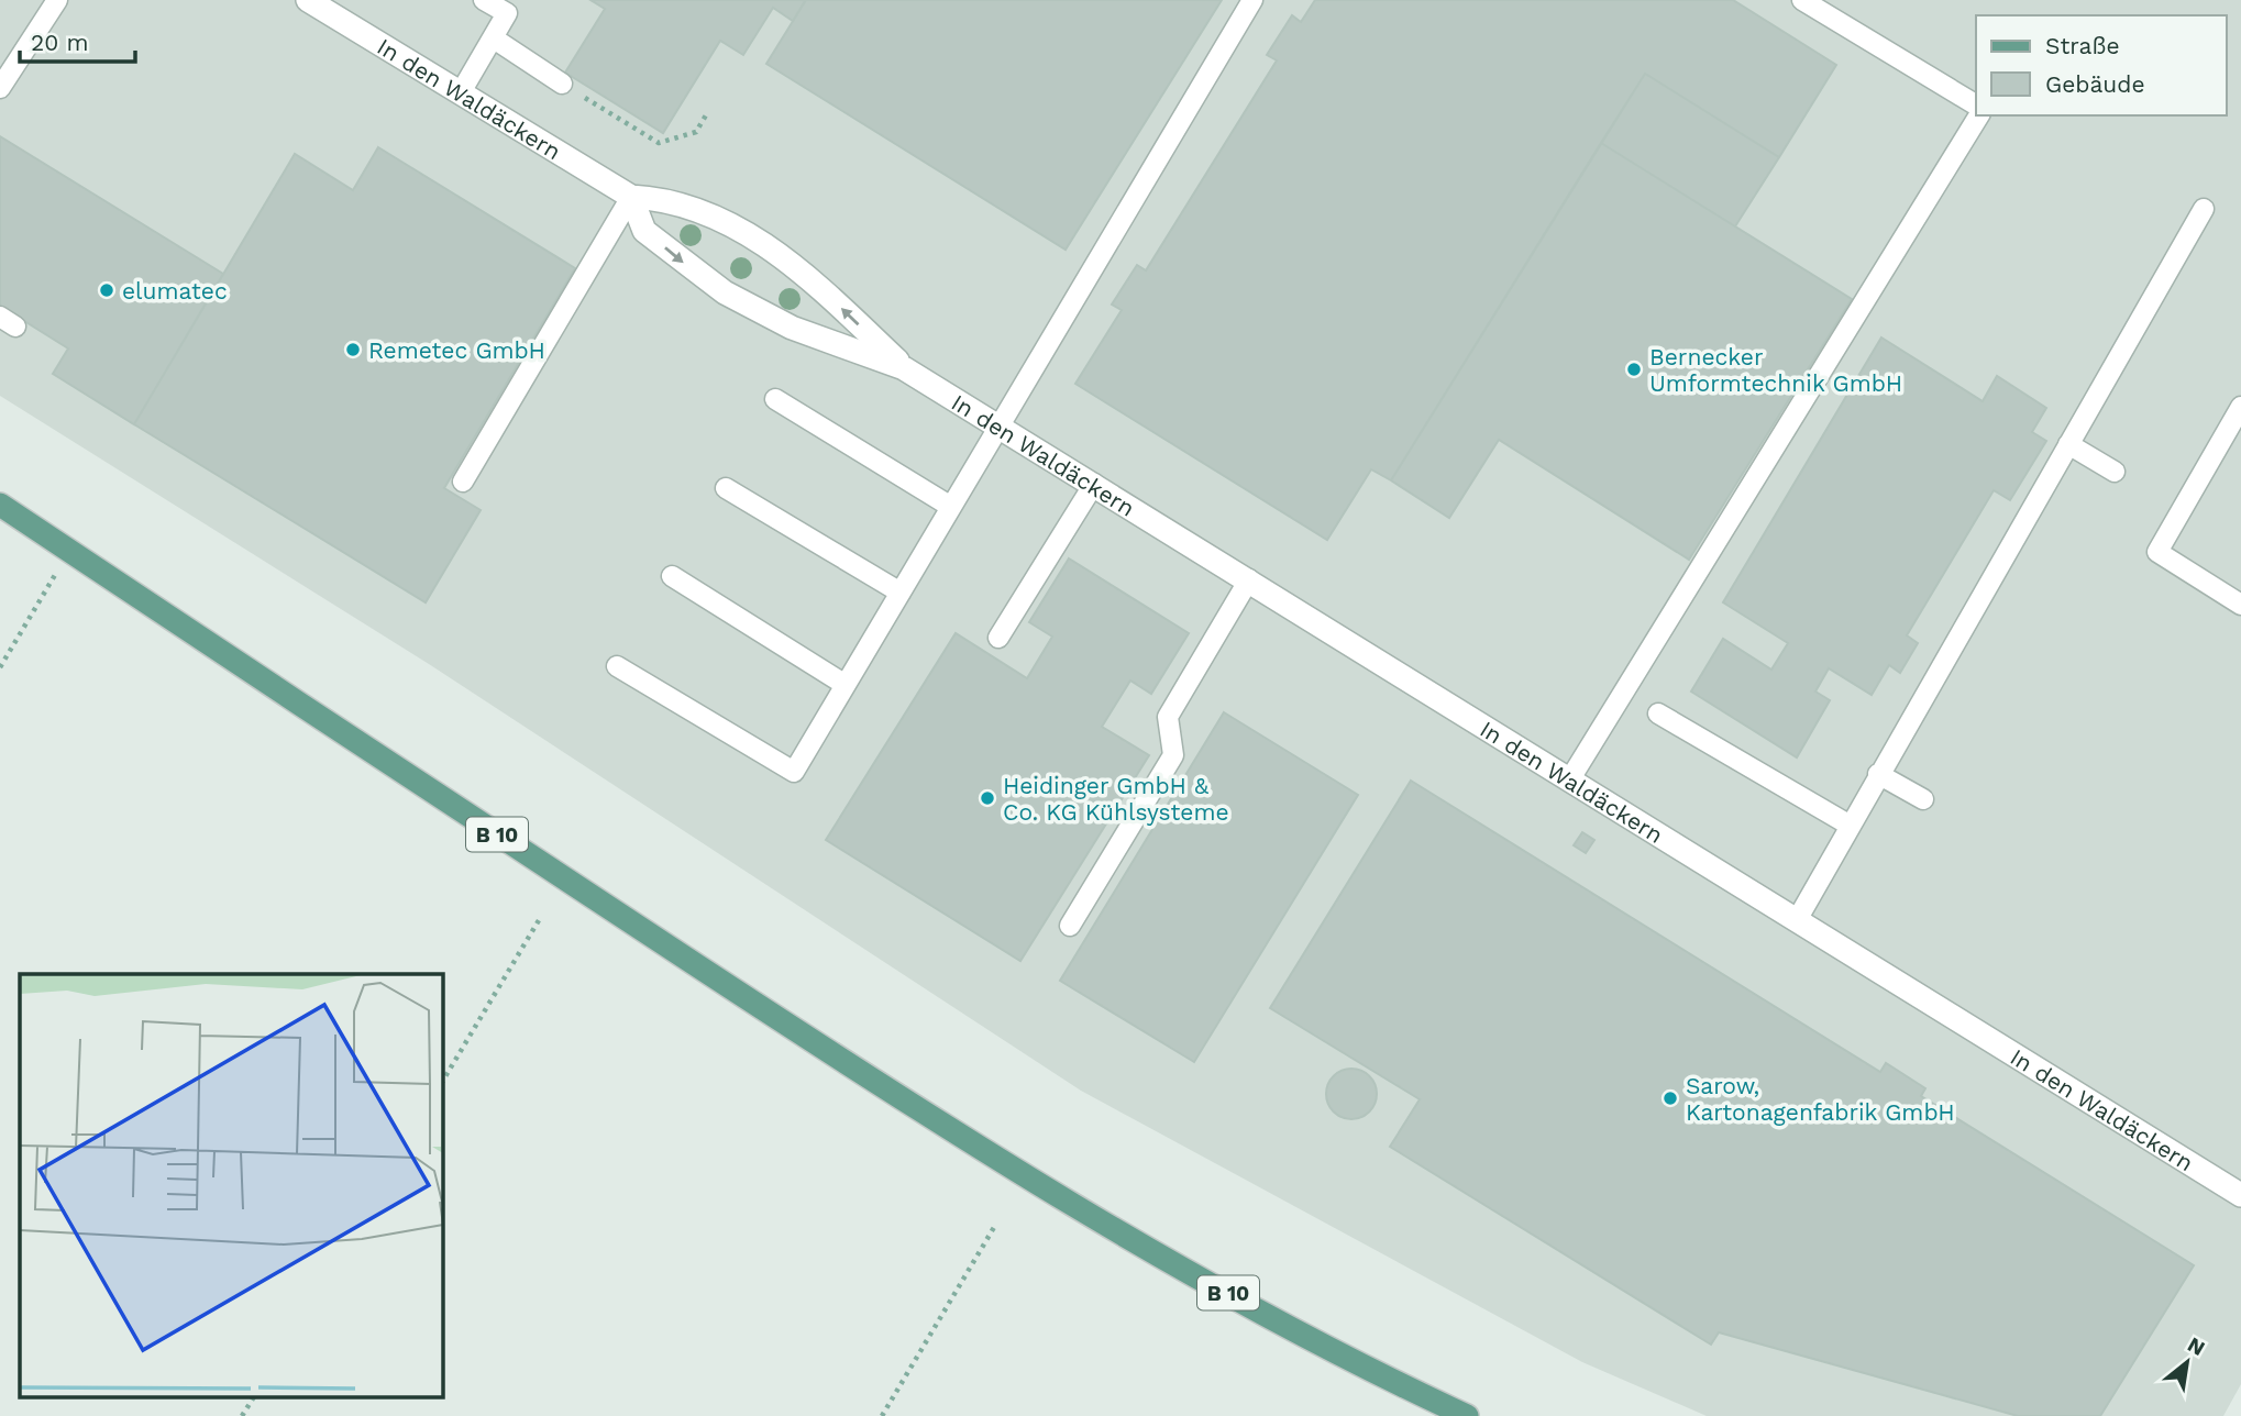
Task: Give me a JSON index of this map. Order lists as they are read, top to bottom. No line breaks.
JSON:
{"streets":{"main road":["B 10"],"street":["In den Waldäckern"]},"places":["elumatec","Remetec GmbH","Bernecker Umformtechnik GmbH","Heidinger GmbH & Co. KG Kühlsysteme","Sarow, Kartonagenfabrik GmbH"],"legend":["Straße","Gebäude"],"scale_bar":"20 m","north":"top right"}
